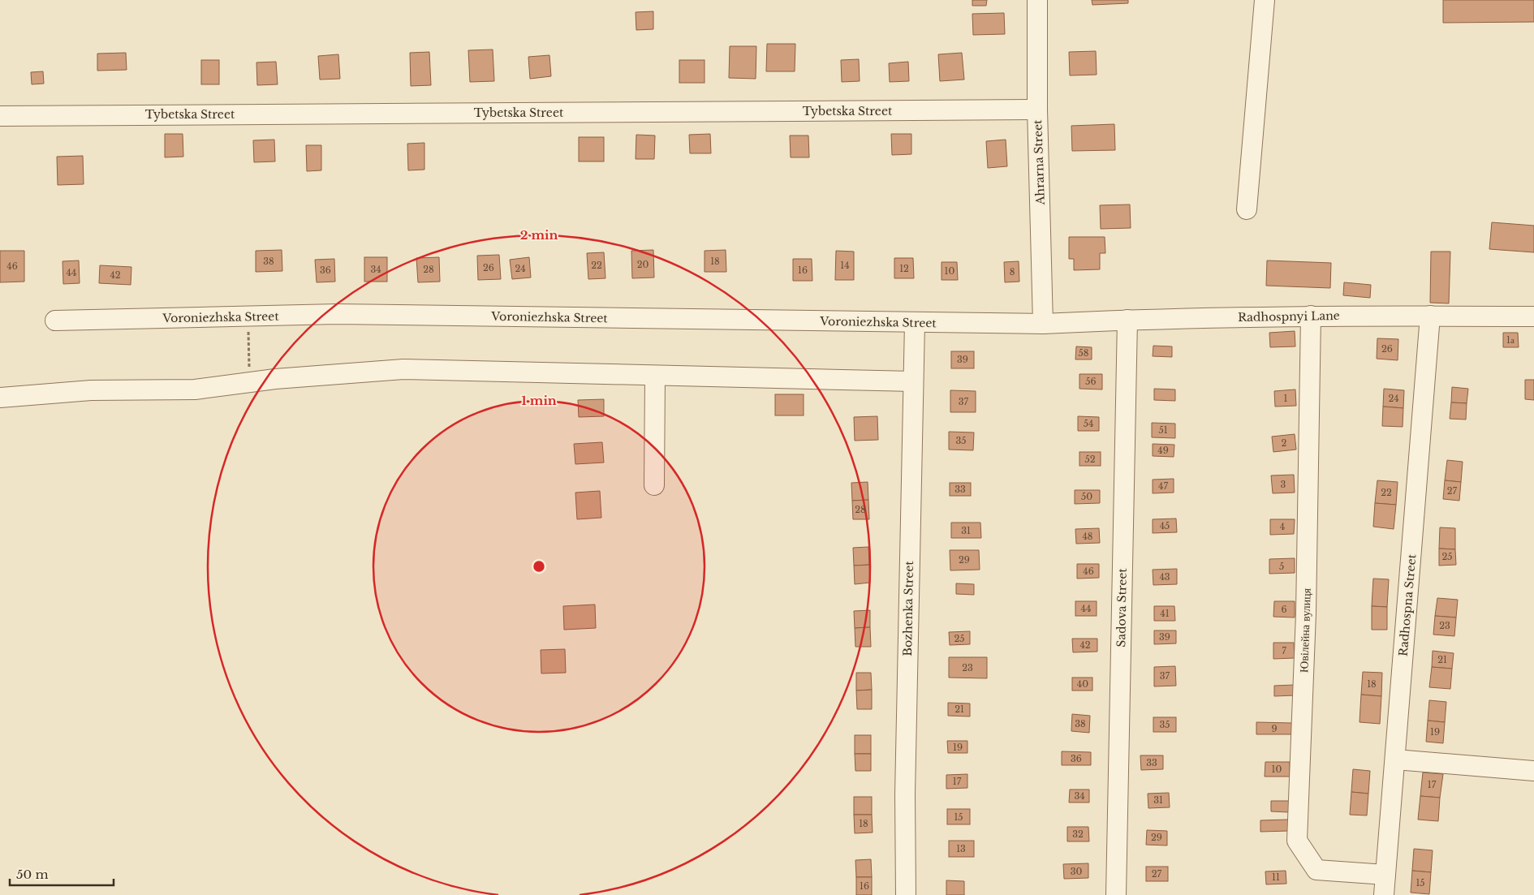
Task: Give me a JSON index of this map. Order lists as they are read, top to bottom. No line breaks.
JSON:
{"streets":{"street":["Tybetska Street","Ahrarna Street","Radhospnyi Lane","Voroniezhska Street","Radhospna Street","Sadova Street","Bozhenka Street","Ювілейна вулиця"]},"crossings":[["Tybetska Street","Ahrarna Street"],["Ahrarna Street","Radhospnyi Lane"],["Ahrarna Street","Voroniezhska Street"],["Radhospnyi Lane","Voroniezhska Street"],["Radhospnyi Lane","Radhospna Street"],["Radhospnyi Lane","Sadova Street"],["Radhospnyi Lane","Ювілейна вулиця"],["Voroniezhska Street","Bozhenka Street"],["Radhospna Street","Ювілейна вулиця"]],"house_numbers":["38","18","20","22","14","46","26","24","12","34","28","36","16","10","8","44","42","1а","26","58","39","56","1","24","37","54","51","35","2","49","52","3","47","33","27","22","50","28","45","4","31","48","25","29","5","46","43","44","6","41","23","39","25","42","7","21","23","37","40","18","21","38","35","9","19","19","36","33","10","17","17","34","31","15","18","32","29","13","30","27","11","15","16"],"scale_bar":"50 m","rings":["2 min","1 min"]}
